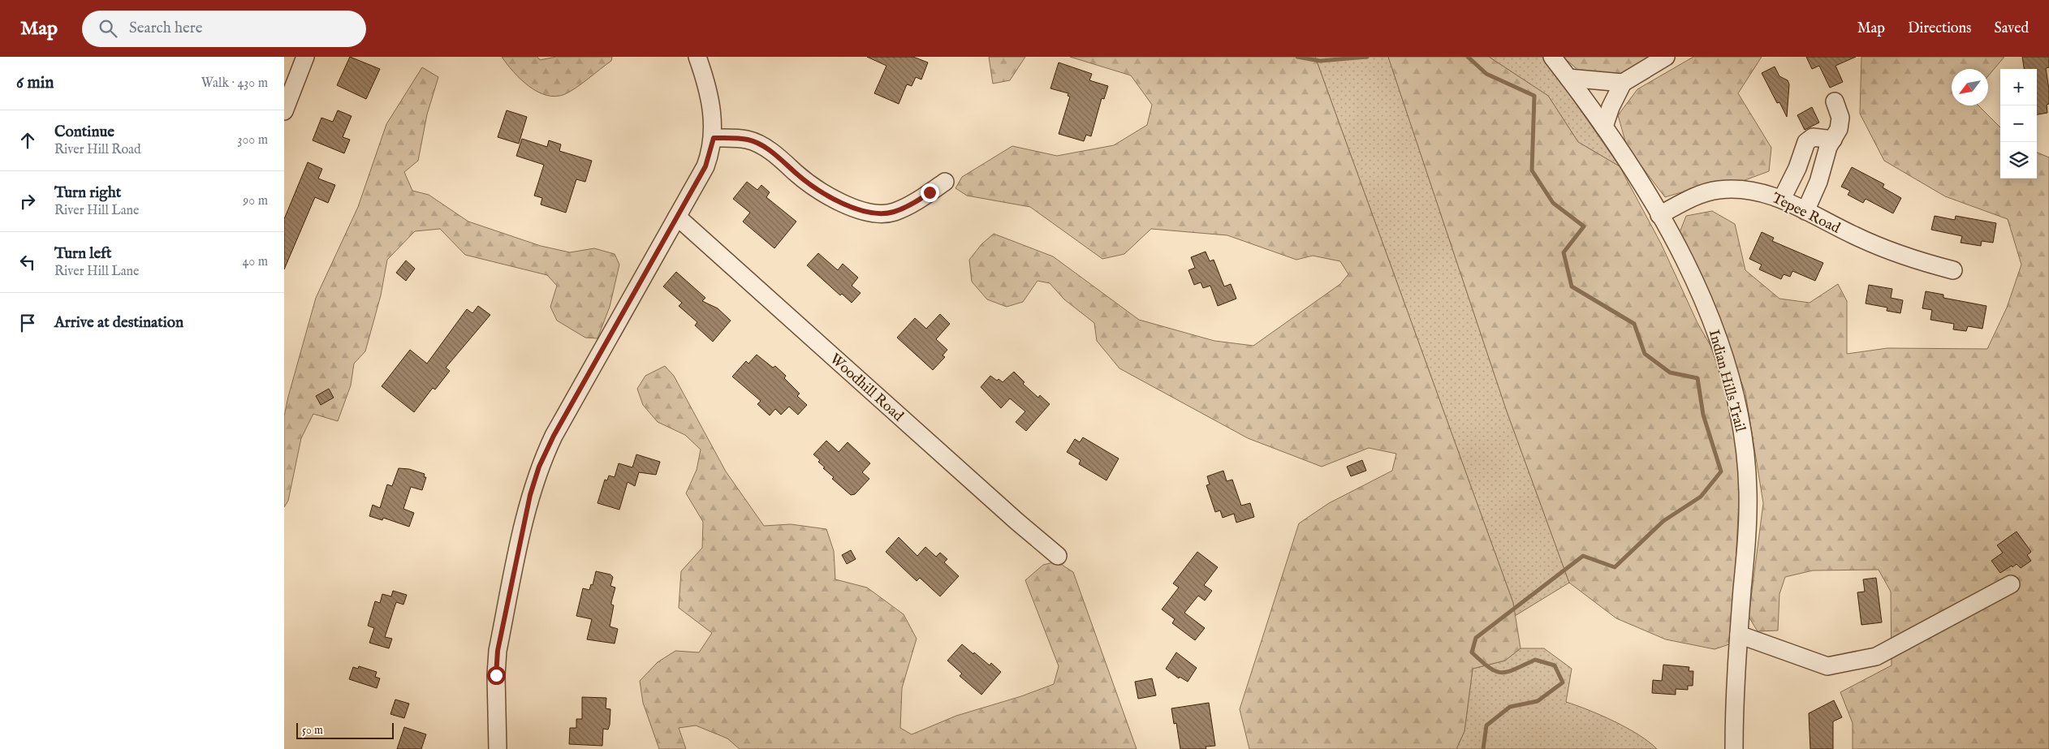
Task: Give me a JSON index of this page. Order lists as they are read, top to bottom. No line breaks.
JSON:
{"streets":{"street":["Tepee Road","Indian Hills Trail","Woodhill Road"]},"crossings":[["Tepee Road","Indian Hills Trail"]],"scale_bar":"50 m","north":"bottom left","page":{"header":"Map","search":"Search here","nav":["Map","Directions","Saved"],"heading":["6 min","Walk · 430 m"],"map_buttons":["+","−"],"list":[["Continue","River Hill Road","300 m"],["Turn right","River Hill Lane","90 m"],["Turn left","River Hill Lane","40 m"],"Arrive at destination"],"scale":"50 m"}}
